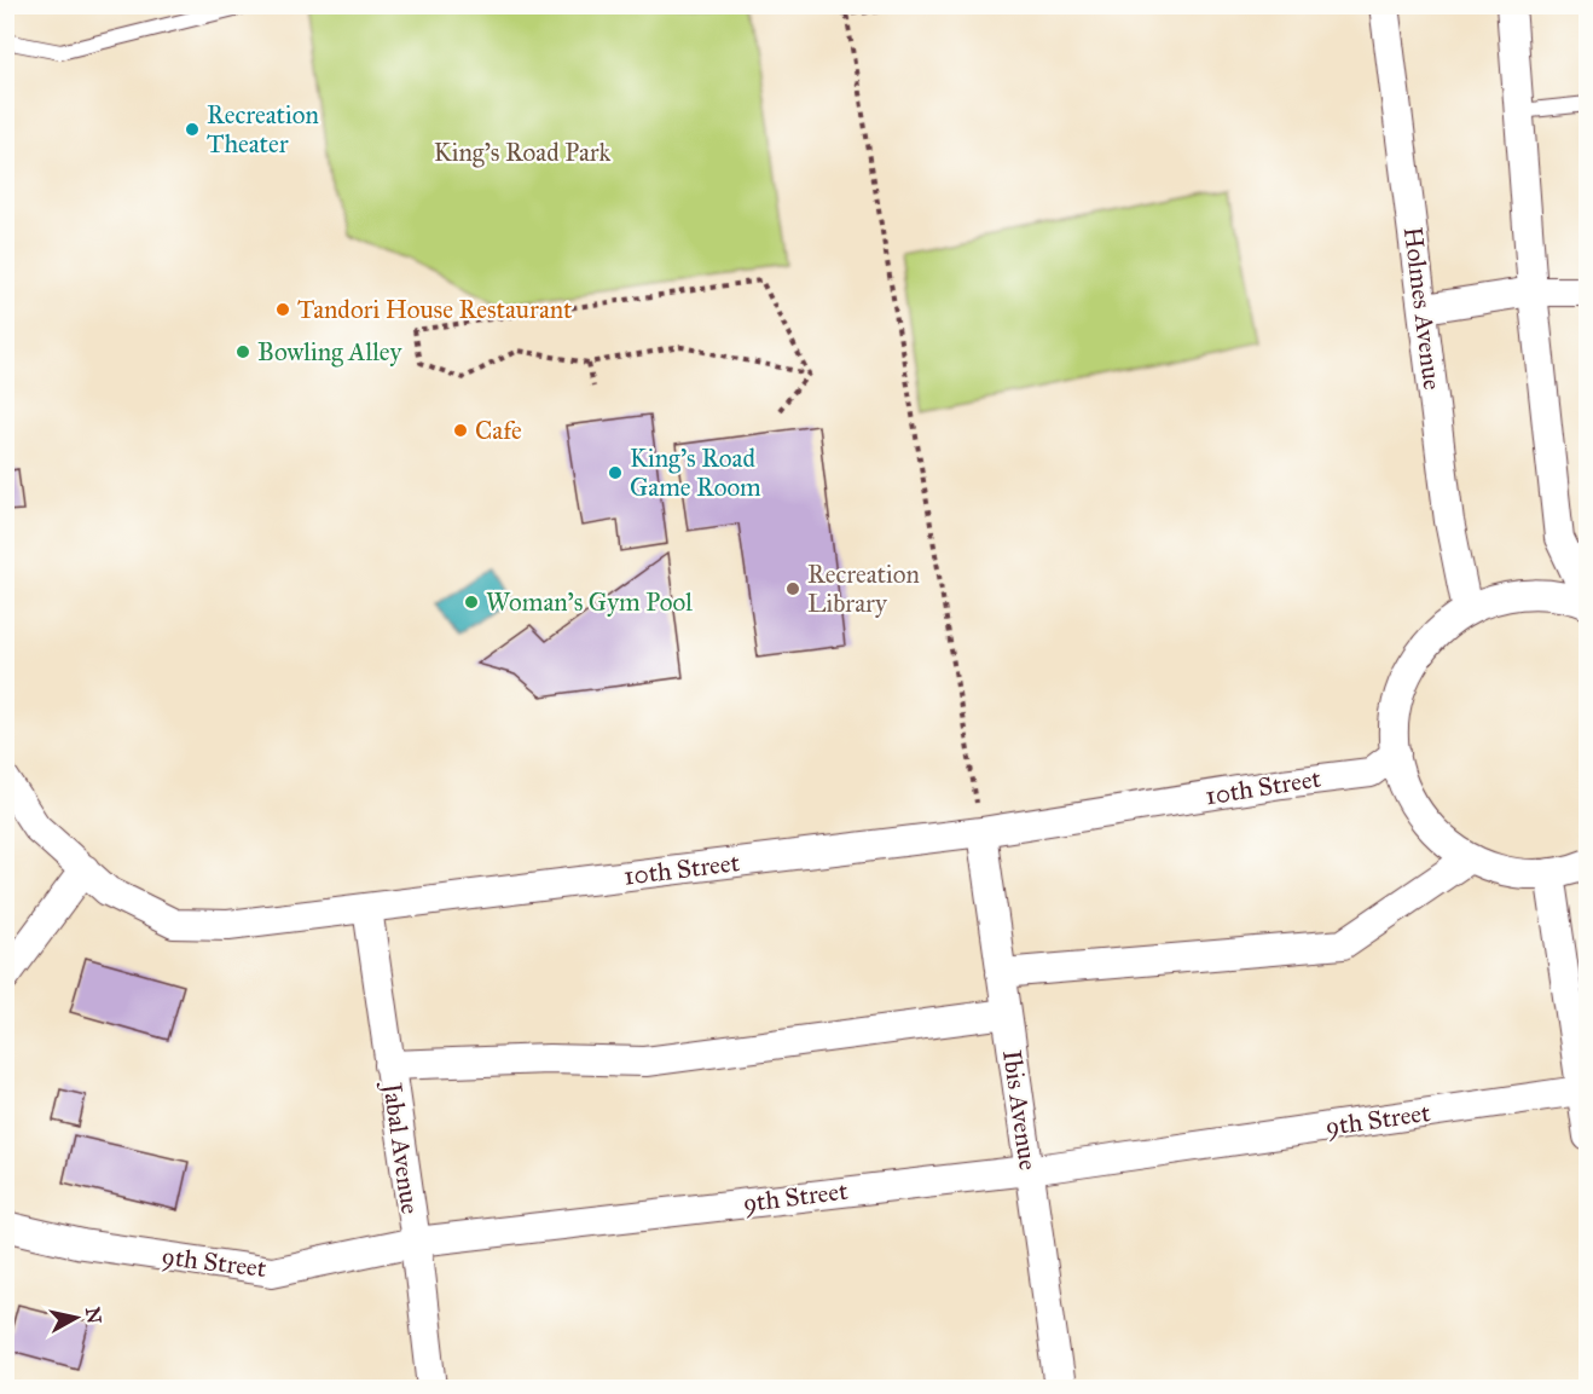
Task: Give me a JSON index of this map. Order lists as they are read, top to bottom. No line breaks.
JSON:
{"streets":{"street":["Holmes Avenue","10th Street","Ibis Avenue","9th Street","Jabal Avenue"]},"crossings":[["10th Street","Ibis Avenue"],["10th Street","Jabal Avenue"],["Ibis Avenue","9th Street"],["9th Street","Jabal Avenue"]],"parks":["King's Road Park"],"places":["Recreation Theater","Tandori House Restaurant","Bowling Alley","Cafe","King's Road Game Room","Recreation Library","Woman's Gym Pool"],"north":"right"}
